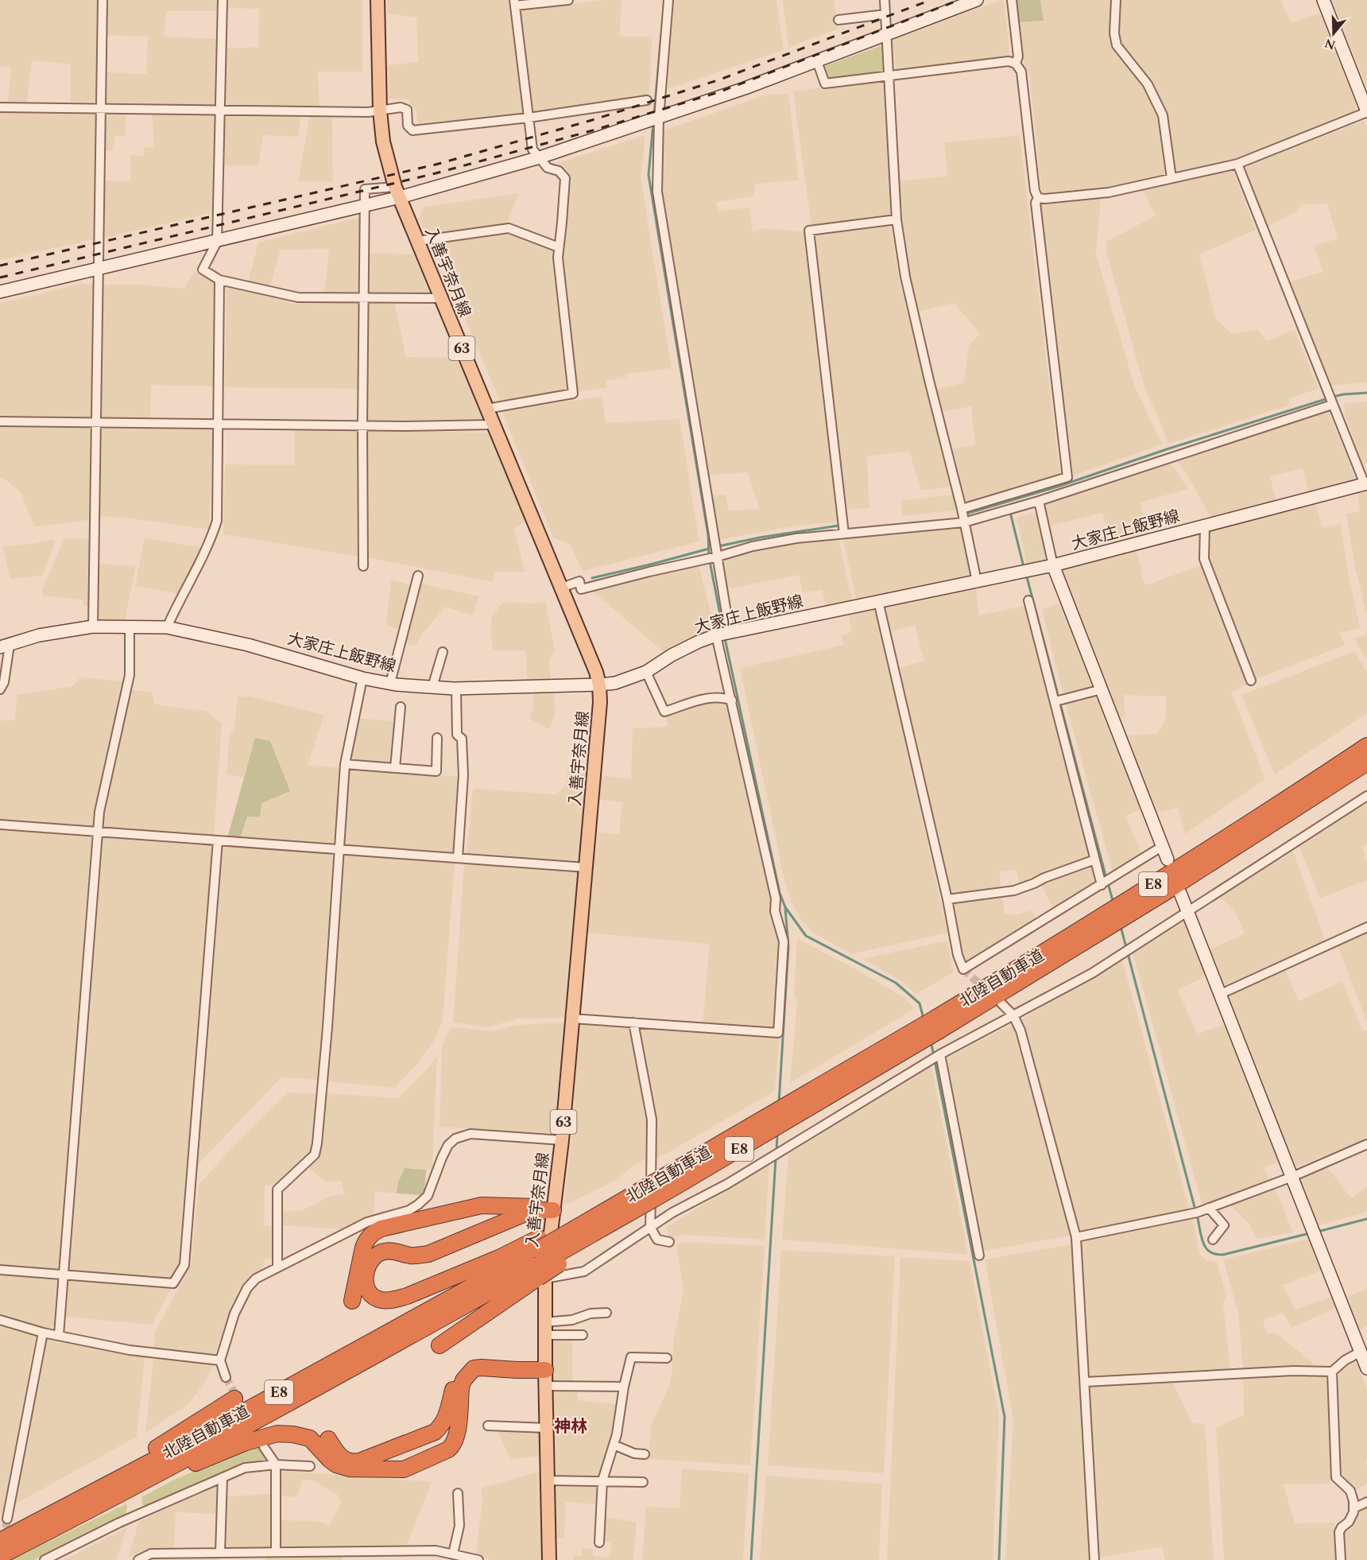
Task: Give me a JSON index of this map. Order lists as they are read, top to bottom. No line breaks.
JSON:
{"streets":{"highway":["E8","北陸自動車道"],"main road":["入善宇奈月線","63"],"street":["大家庄上飯野線"]},"crossings":[["入善宇奈月線","大家庄上飯野線"],["入善宇奈月線","北陸自動車道"]],"districts":["神林"],"north":"bottom"}
